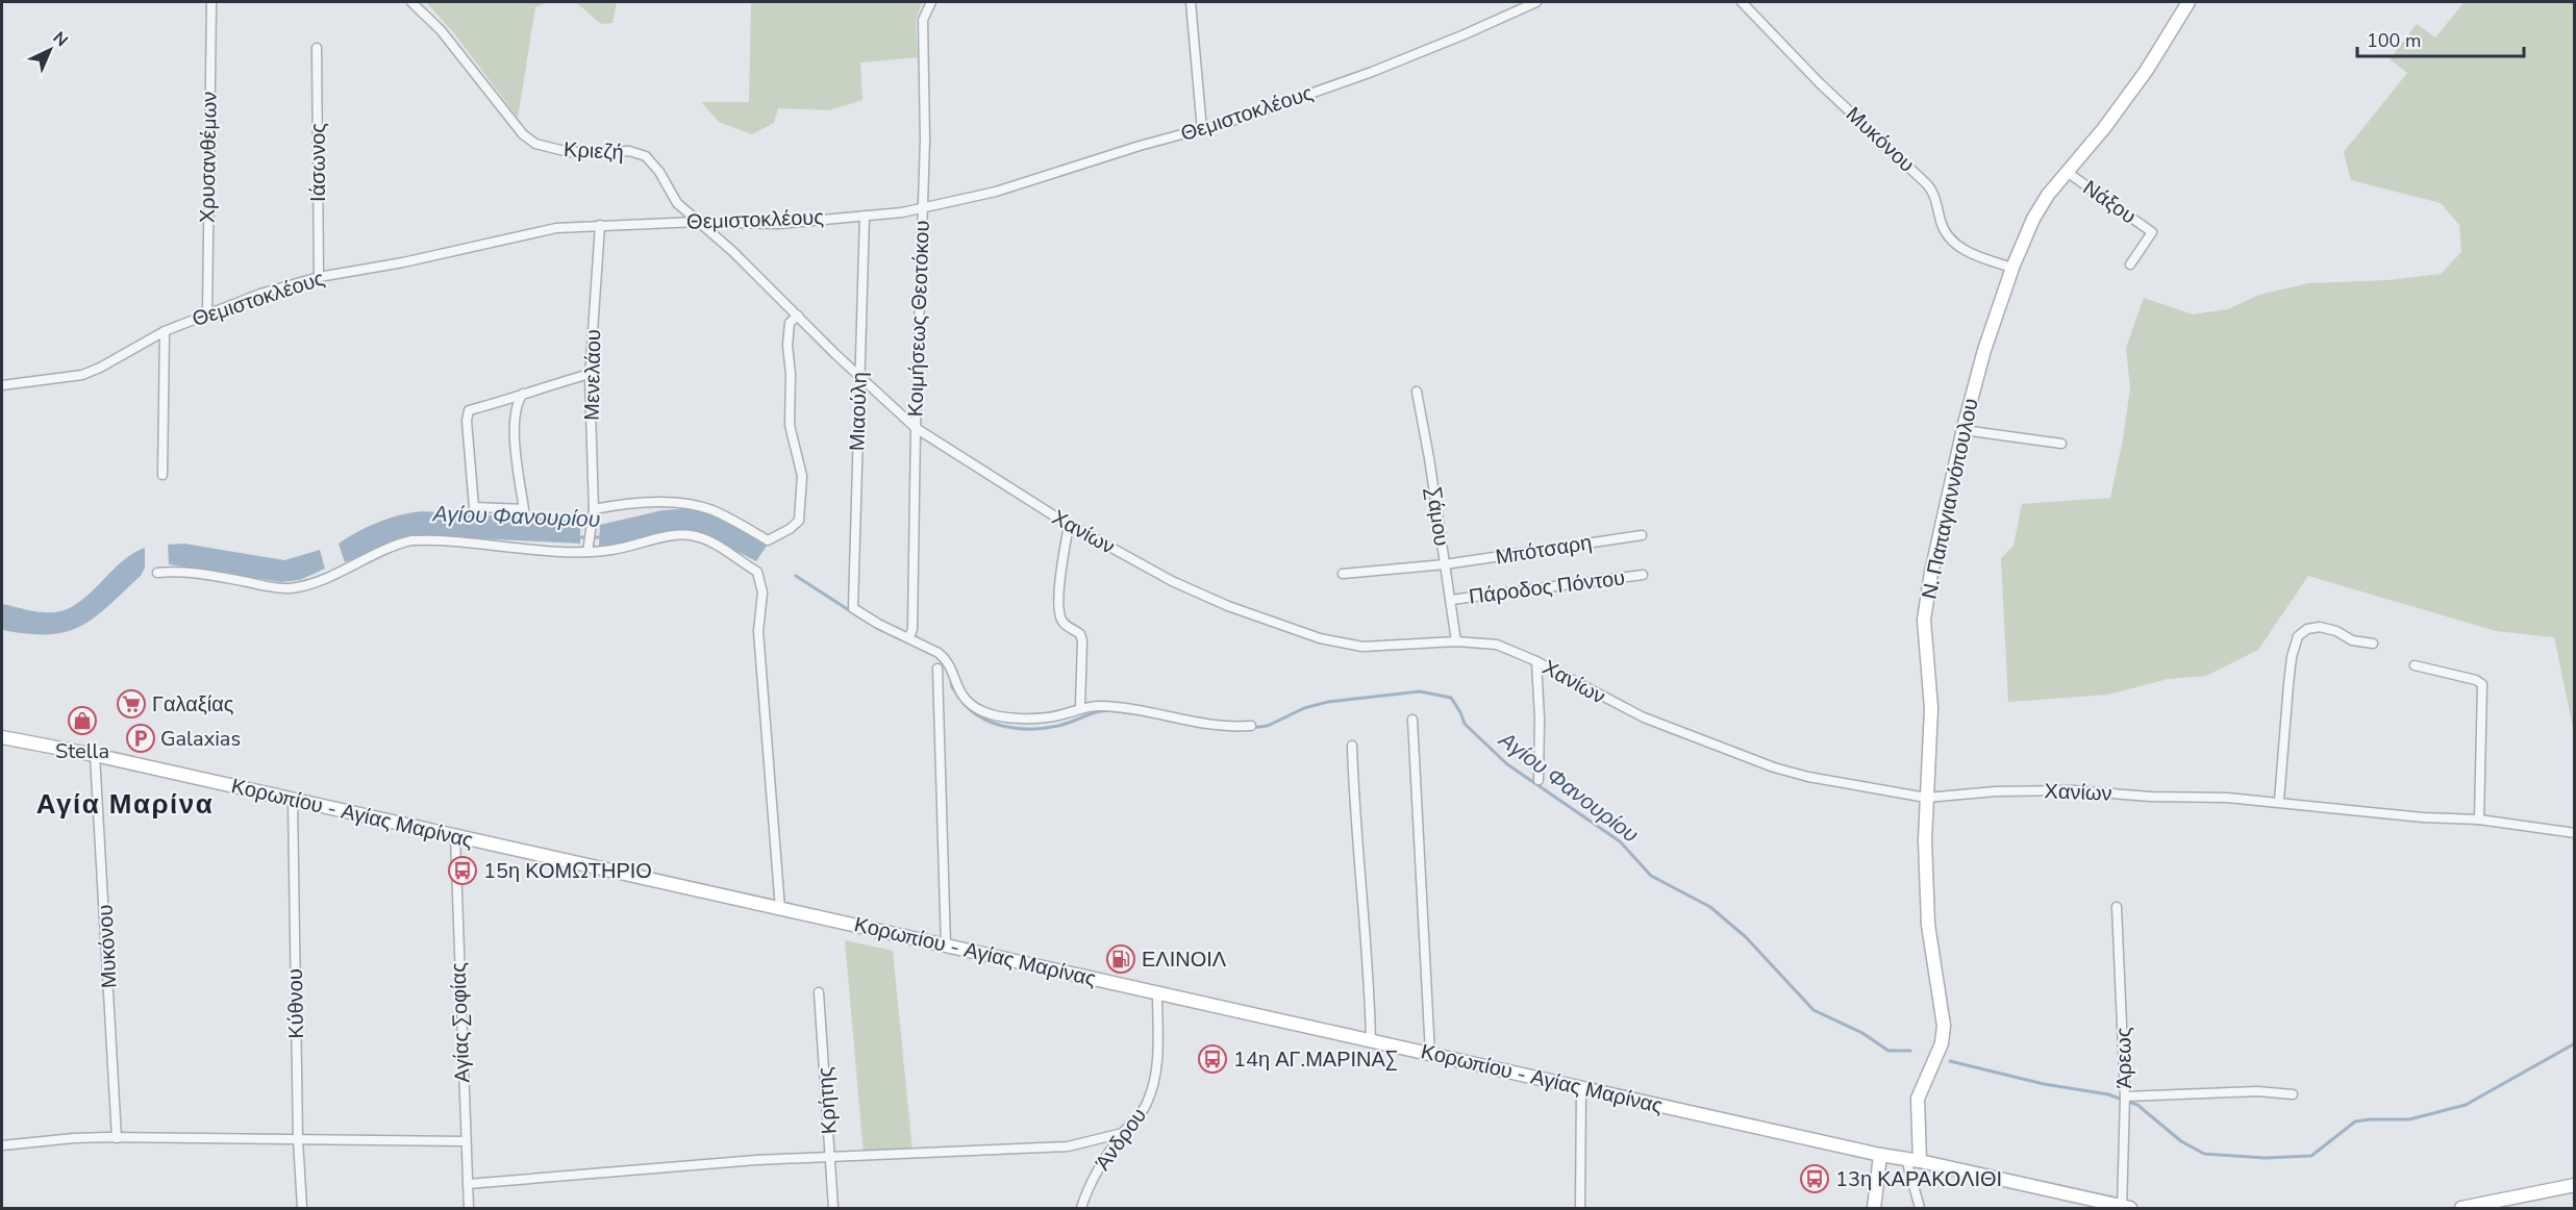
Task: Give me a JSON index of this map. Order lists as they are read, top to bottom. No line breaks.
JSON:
{"streets":{"main road":["Ν. Παπαγιαννόπουλου","Κορωπίου - Αγίας Μαρίνας"],"street":["Θεμιστοκλέους","Μυκόνου","Κριεζή","Χρυσανθέμων","Ιάσωνος","Νάξου","Κοιμήσεως Θεοτόκου","Μενελάου","Μιαούλη","Σάμου","Χανίων","Μπότσαρη","Πάροδος Πόντου","Κύθνου","Αγίας Σοφίας","Άρεως","Κρήτης","Άνδρου"]},"crossings":[["Θεμιστοκλέους","Κριεζή"],["Θεμιστοκλέους","Χρυσανθέμων"],["Θεμιστοκλέους","Ιάσωνος"],["Θεμιστοκλέους","Κοιμήσεως Θεοτόκου"],["Θεμιστοκλέους","Μενελάου"],["Θεμιστοκλέους","Μιαούλη"],["Θεμιστοκλέους","Χανίων"],["Μυκόνου","Ν. Παπαγιαννόπουλου"],["Μυκόνου","Κορωπίου - Αγίας Μαρίνας"],["Κριεζή","Χανίων"],["Νάξου","Ν. Παπαγιαννόπουλου"],["Κοιμήσεως Θεοτόκου","Μιαούλη"],["Κοιμήσεως Θεοτόκου","Χανίων"],["Μιαούλη","Χανίων"],["Ν. Παπαγιαννόπουλου","Χανίων"],["Ν. Παπαγιαννόπουλου","Κορωπίου - Αγίας Μαρίνας"],["Σάμου","Χανίων"],["Σάμου","Μπότσαρη"],["Σάμου","Πάροδος Πόντου"],["Κορωπίου - Αγίας Μαρίνας","Κύθνου"],["Κορωπίου - Αγίας Μαρίνας","Αγίας Σοφίας"],["Κορωπίου - Αγίας Μαρίνας","Άρεως"],["Κορωπίου - Αγίας Μαρίνας","Άνδρου"]],"districts":["Αγία Μαρίνα"],"water":["Αγίου Φανουρίου"],"places":{"supermarket":["Γαλαξίας"],"shop":["Stella"],"parking":["Galaxias"],"bus stop":["15η ΚΟΜΩΤΗΡΙΟ","14η ΑΓ.ΜΑΡΙΝΑΣ","13η ΚΑΡΑΚΟΛΙΘΙ"],"fuel station":["ΕΛΙΝΟΙΛ"]},"scale_bar":"100 m","north":"top right"}
